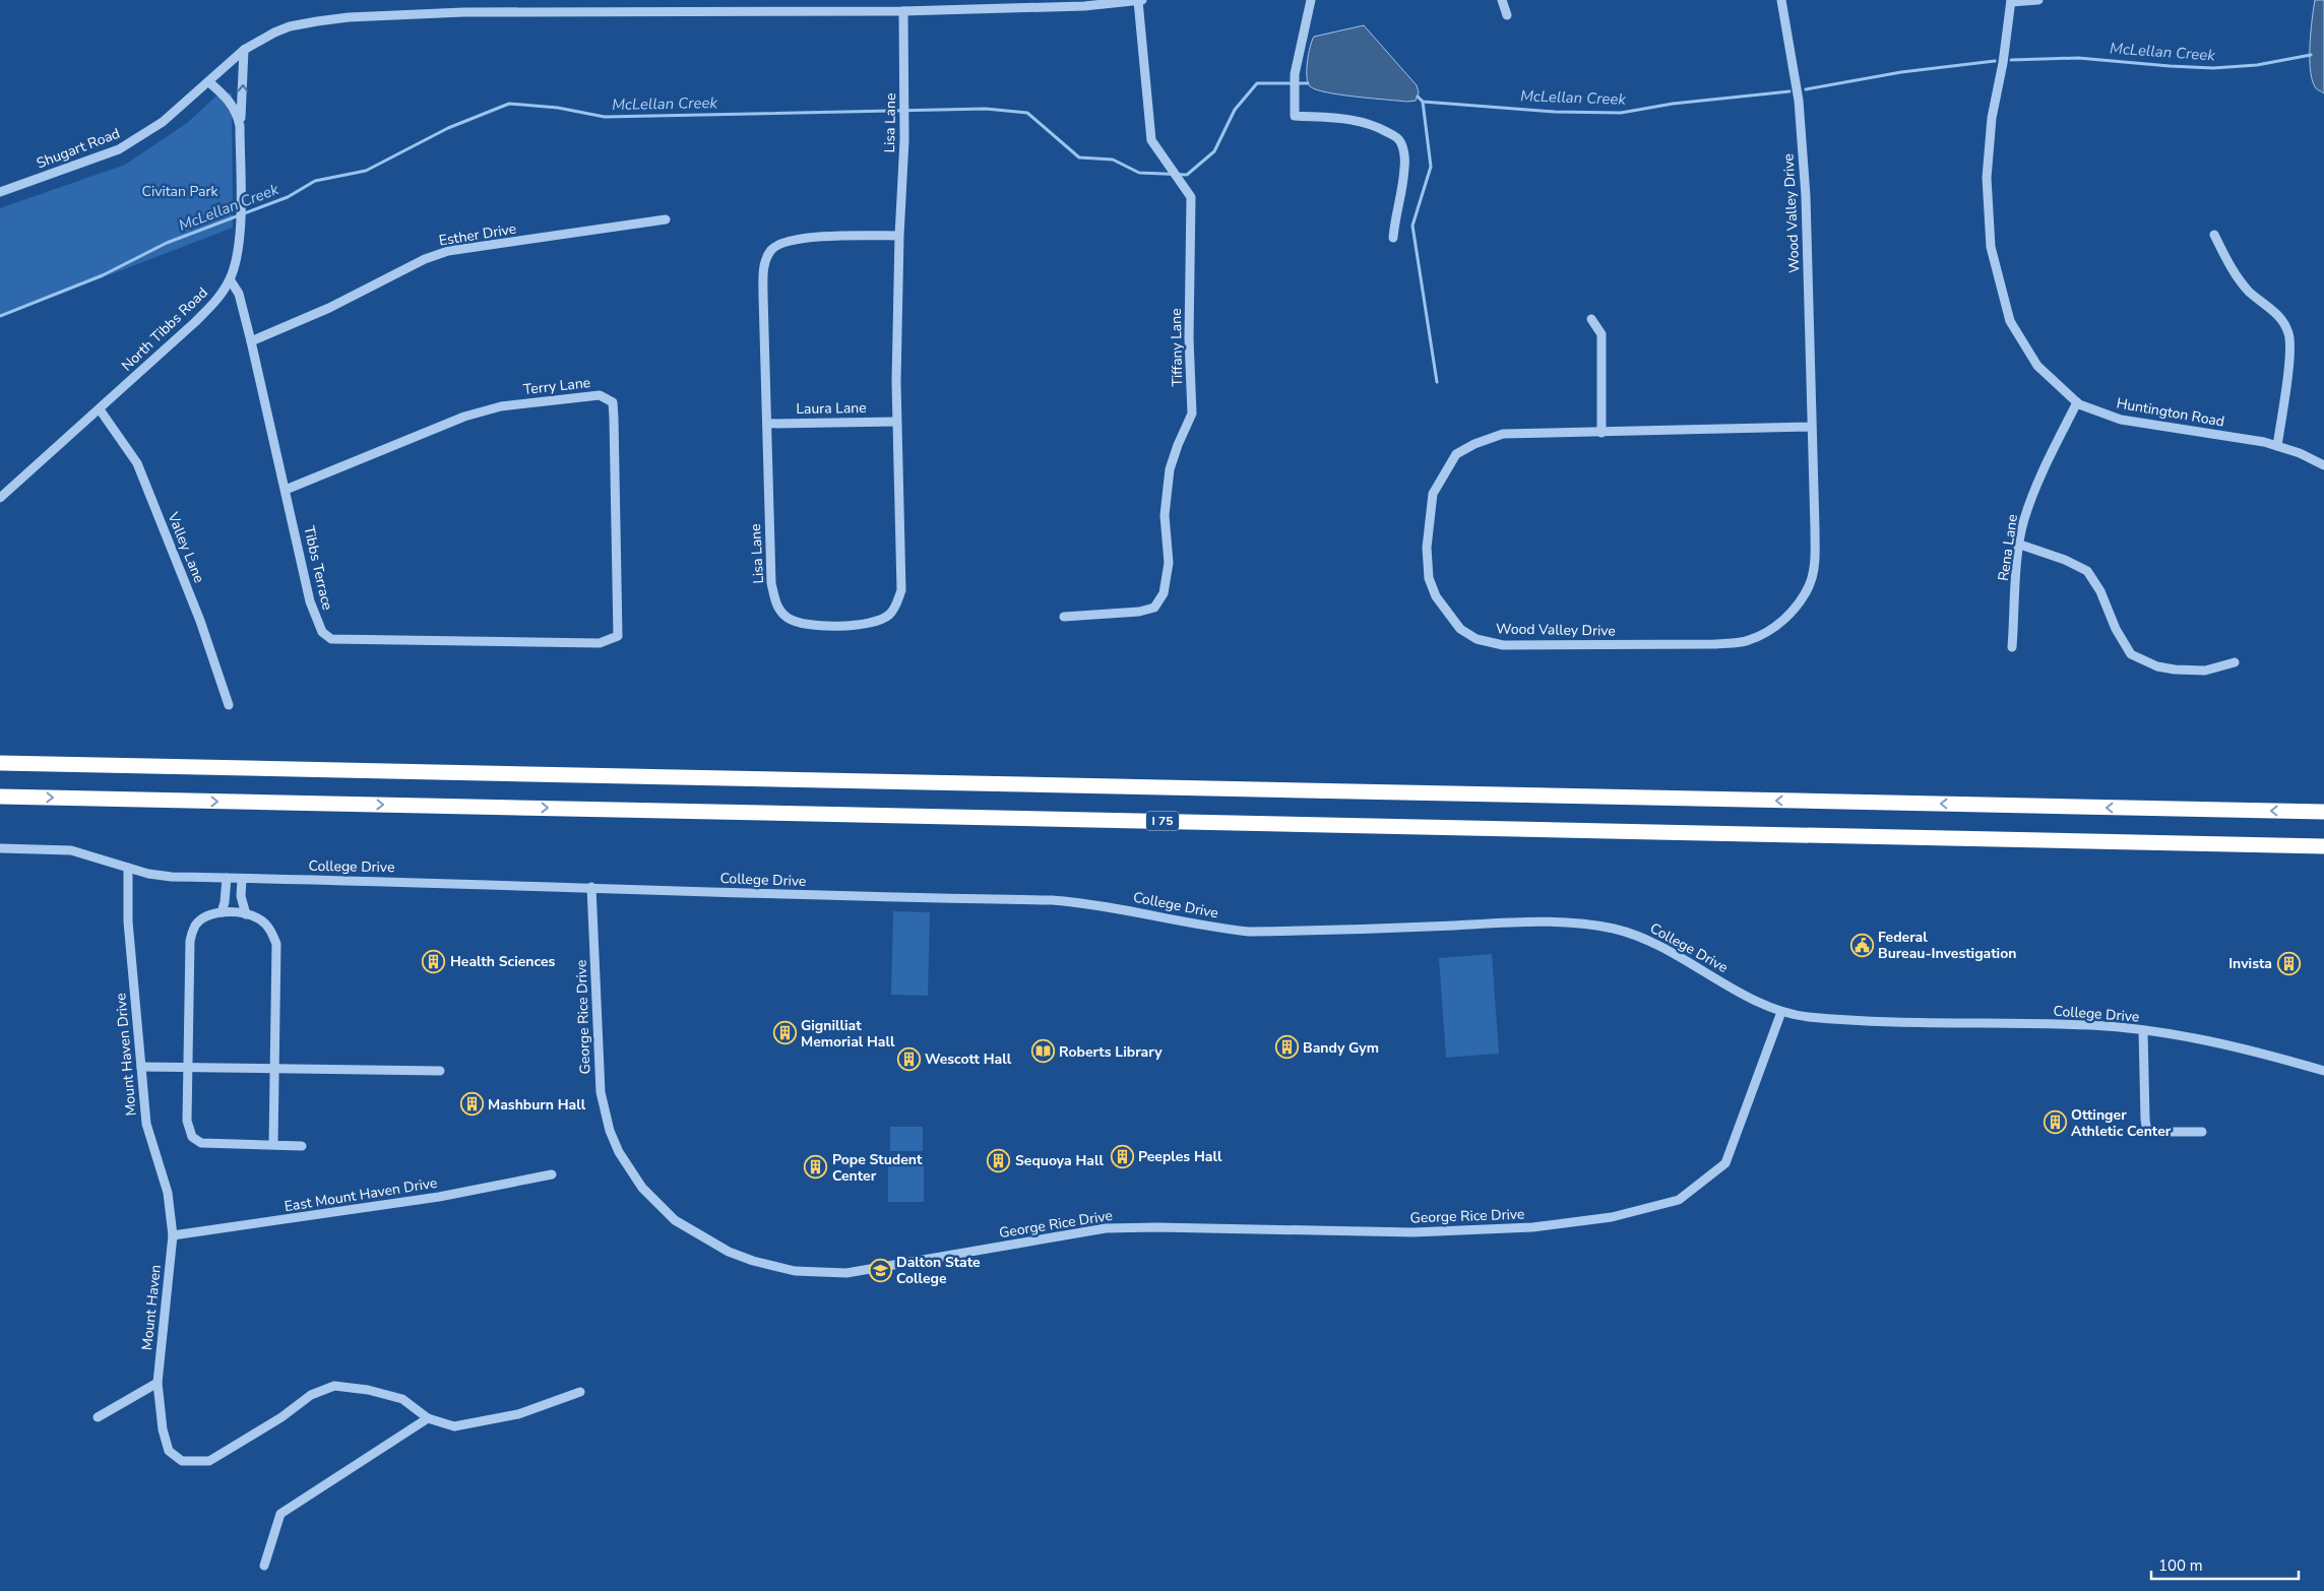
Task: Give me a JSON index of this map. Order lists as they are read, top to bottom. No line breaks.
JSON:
{"streets":{"highway":["I 75"],"street":["Lisa Lane","Shugart Road","Wood Valley Drive","Esther Drive","North Tibbs Road","Tiffany Lane","Terry Lane","Laura Lane","Huntington Road","Valley Lane","Rena Lane","Tibbs Terrace","College Drive","George Rice Drive","Mount Haven Drive","East Mount Haven Drive","Mount Haven"]},"crossings":[["Lisa Lane","Laura Lane"],["Shugart Road","North Tibbs Road"],["Esther Drive","Tibbs Terrace"],["North Tibbs Road","Valley Lane"],["North Tibbs Road","Tibbs Terrace"],["Terry Lane","Tibbs Terrace"],["Huntington Road","Rena Lane"],["College Drive","George Rice Drive"],["College Drive","Mount Haven Drive"],["Mount Haven Drive","East Mount Haven Drive"],["Mount Haven Drive","Mount Haven"],["East Mount Haven Drive","Mount Haven"]],"water":["McLellan Creek"],"parks":["Civitan Park"],"places":{"public building":["Federal Bureau-Investigation"],"building":["Health Sciences","Invista","Gignilliat Memorial Hall","Bandy Gym","Wescott Hall","Mashburn Hall","Ottinger Athletic Center","Peeples Hall","Sequoya Hall","Pope Student Center"],"library":["Roberts Library"],"school or university":["Dalton State College"]},"scale_bar":"100 m"}
